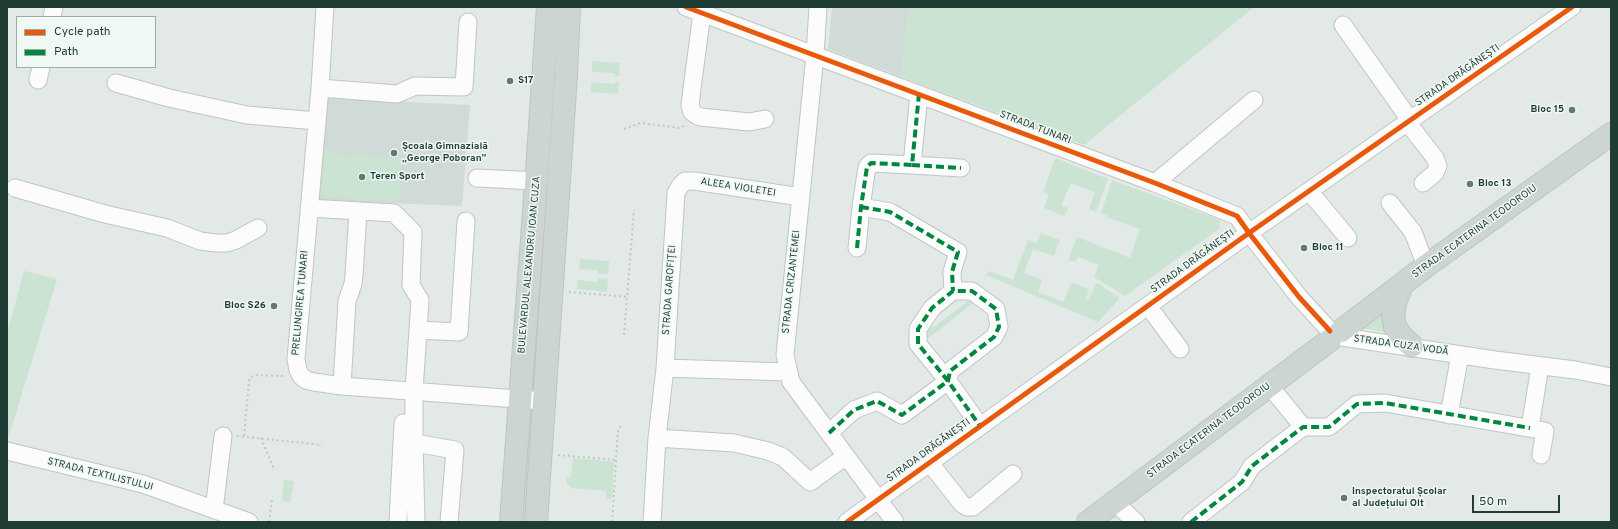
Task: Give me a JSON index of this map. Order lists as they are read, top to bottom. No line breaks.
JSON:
{"streets":{"main road":["STRADA ECATERINA TEODOROIU","BULEVARDUL ALEXANDRU IOAN CUZA"],"street":["STRADA DRĂGĂNEȘTI","STRADA TUNARI","ALEEA VIOLETEI","STRADA CRIZANTEMEI","STRADA GAROFIȚEI","PRELUNGIREA TUNARI","STRADA CUZA VODĂ","STRADA TEXTILISTULUI"]},"crossings":[["STRADA DRĂGĂNEȘTI","STRADA TUNARI"],["STRADA DRĂGĂNEȘTI","STRADA CRIZANTEMEI"],["STRADA TUNARI","STRADA ECATERINA TEODOROIU"],["STRADA TUNARI","STRADA CRIZANTEMEI"],["STRADA TUNARI","STRADA CUZA VODĂ"],["ALEEA VIOLETEI","STRADA CRIZANTEMEI"],["ALEEA VIOLETEI","STRADA GAROFIȚEI"],["STRADA ECATERINA TEODOROIU","STRADA CUZA VODĂ"]],"places":["S17","Bloc 15","Școala Gimnazială „George Poboran”","Teren Sport","Bloc 13","Bloc 11","Bloc S26","Inspectoratul Școlar al Județului Olt"],"legend":["Cycle path","Path"],"scale_bar":"50 m"}
